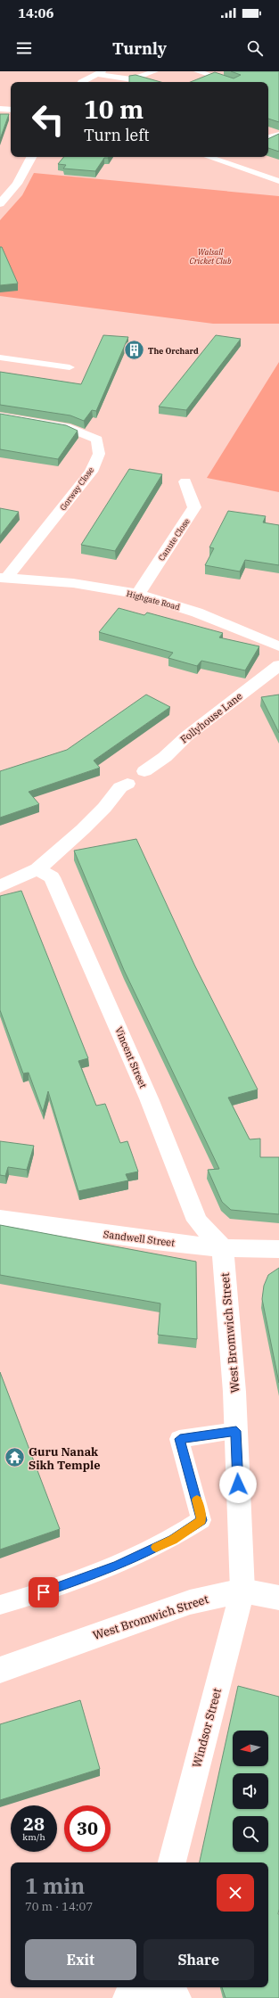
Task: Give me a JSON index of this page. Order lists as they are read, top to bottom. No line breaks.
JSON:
{"streets":{"street":["Gorway Close","Canute Close","Highgate Road","Follyhouse Lane","Vincent Street","Sandwell Street","West Bromwich Street","Windsor Street"]},"crossings":[["Gorway Close","Highgate Road"],["Canute Close","Highgate Road"],["Vincent Street","Sandwell Street"],["Vincent Street","West Bromwich Street"],["Sandwell Street","West Bromwich Street"],["West Bromwich Street","Windsor Street"]],"parks":["Walsall Cricket Club"],"places":{"building":["The Orchard"],"temple":["Guru Nanak Sikh Temple"]},"north":"left","page":{"status":"14:06","header":"Turnly","turn":["10 m","Turn left"],"speed":"28 km/h","limit":"30","heading":["1 min","70 m · 14:07"],"buttons":["Exit","Share"]}}
